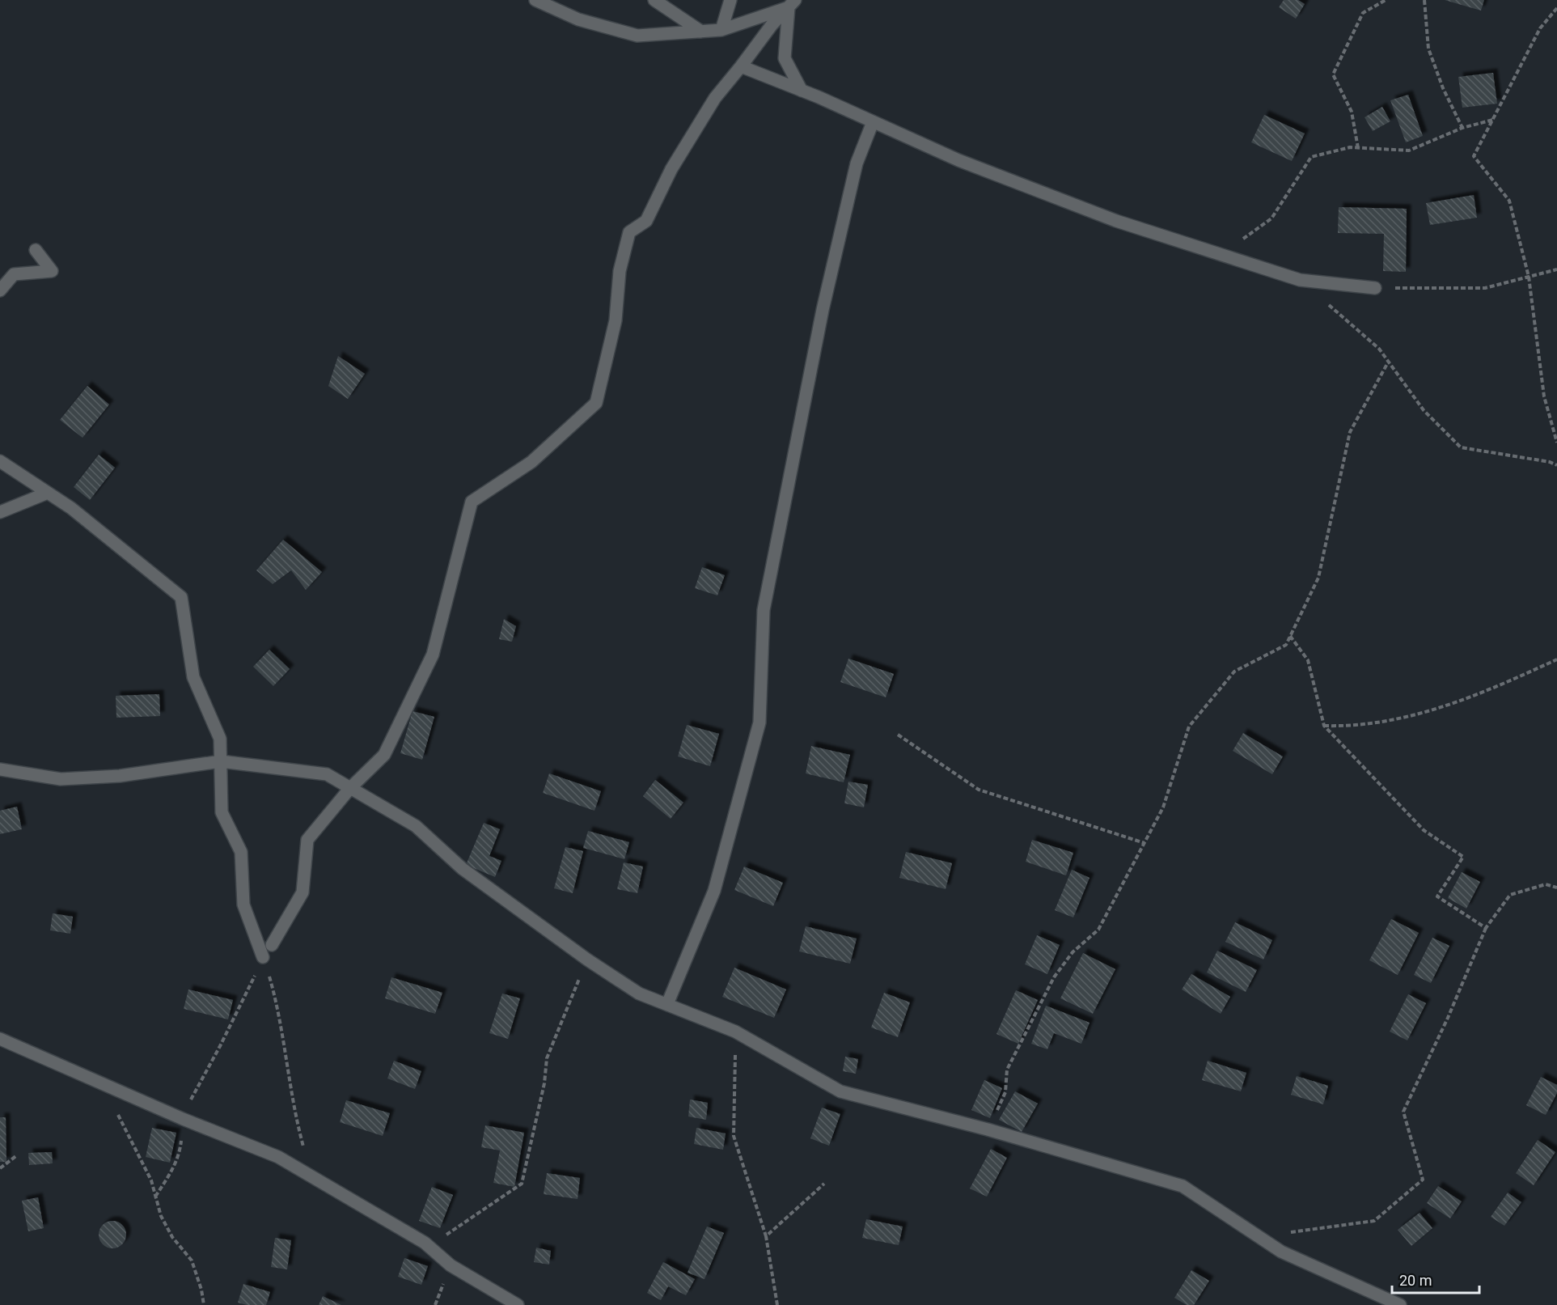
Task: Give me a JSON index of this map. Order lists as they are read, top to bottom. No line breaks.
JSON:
{"scale_bar":"20 m"}
